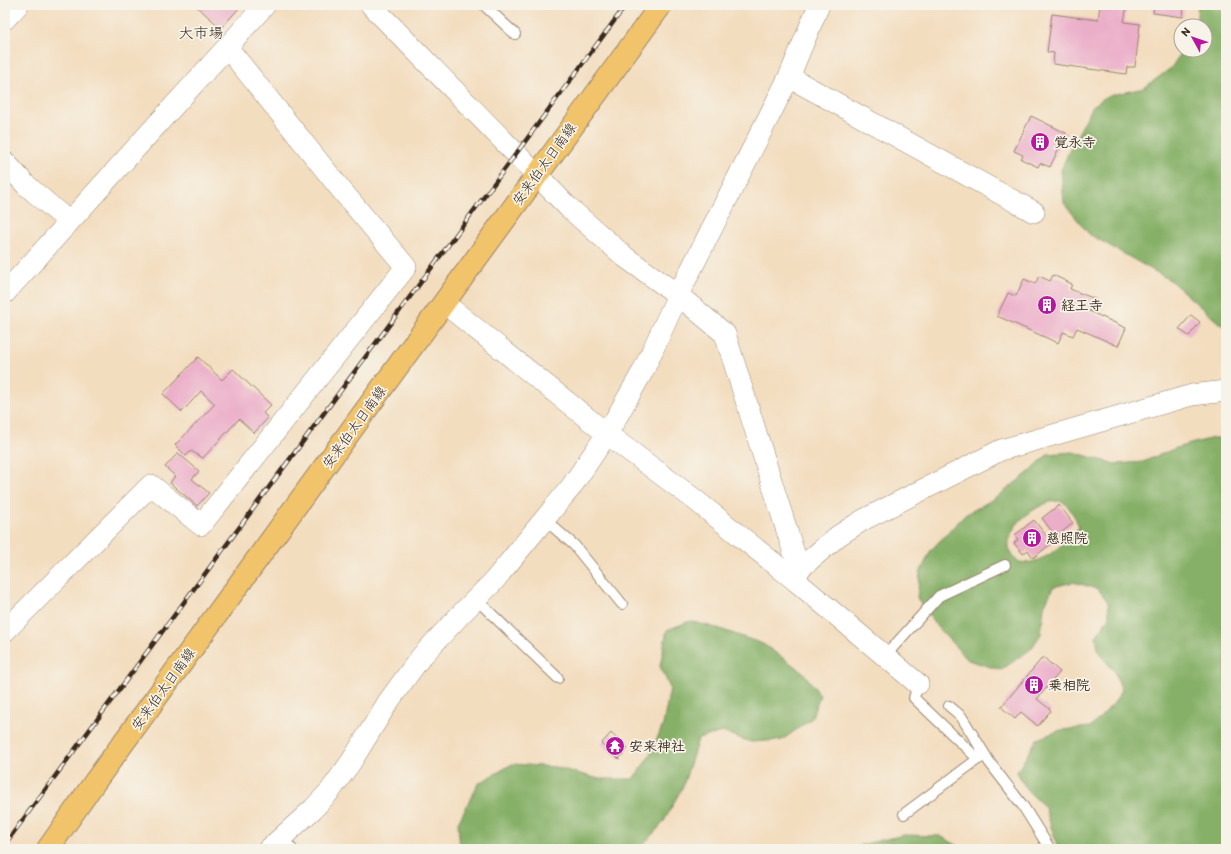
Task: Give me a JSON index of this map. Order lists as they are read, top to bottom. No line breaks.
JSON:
{"streets":{"main road":["安来伯太日南線"]},"districts":["大市場"],"places":{"building":["覚永寺","経王寺","慈照院","乗相院"],"temple":["安来神社"]},"north":"top left"}
